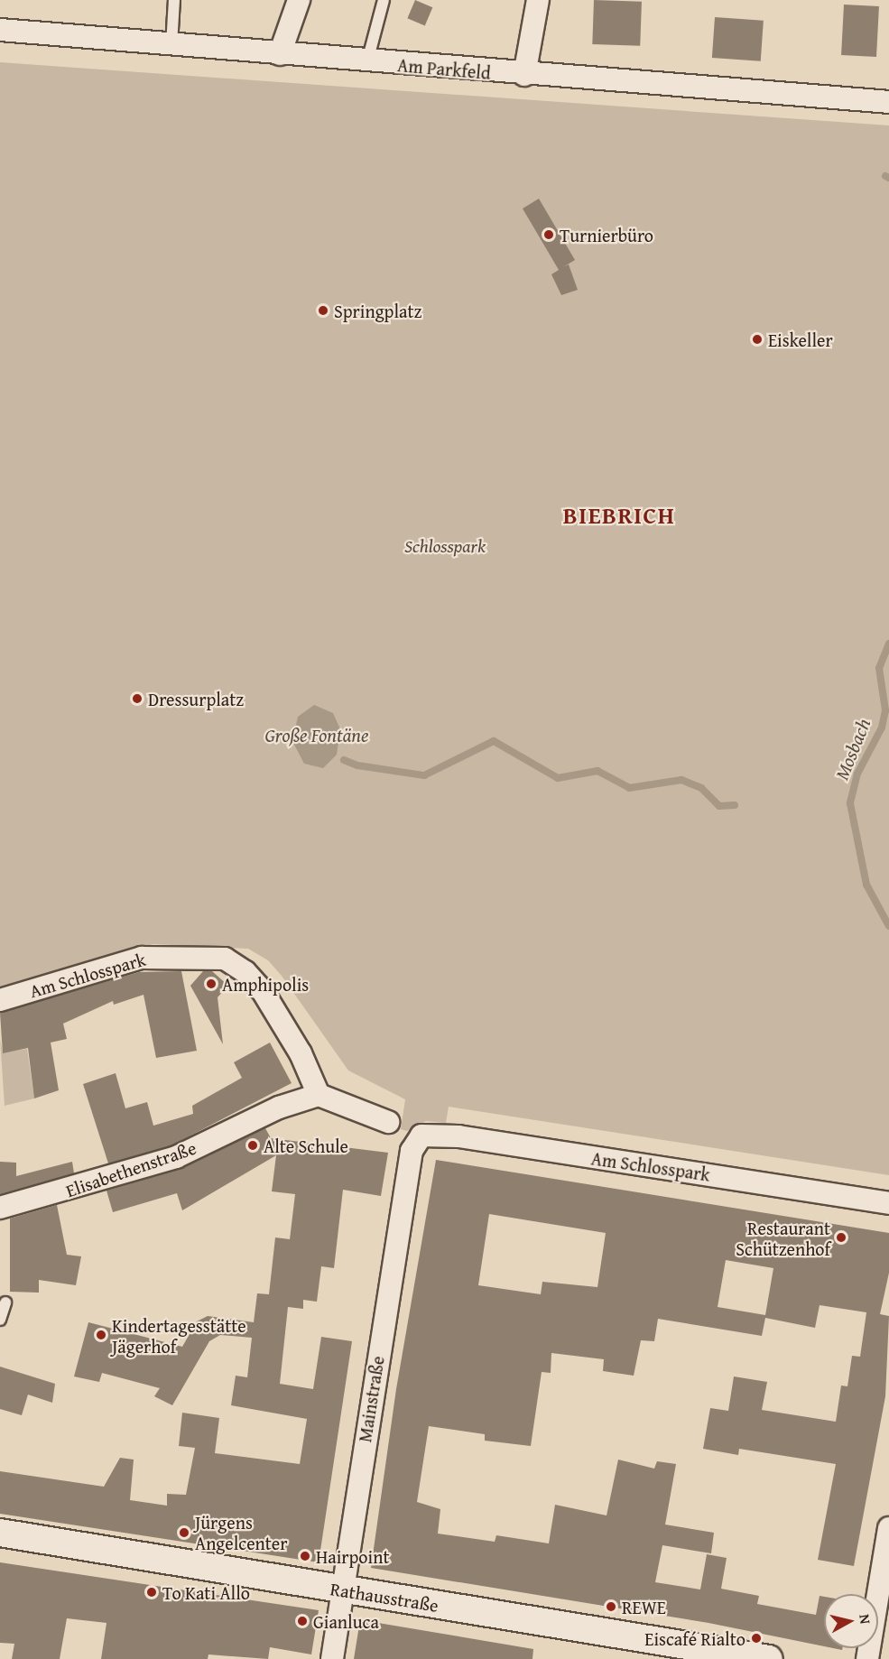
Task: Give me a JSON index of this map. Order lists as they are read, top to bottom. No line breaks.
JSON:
{"streets":{"street":["Am Parkfeld","Am Schlosspark","Elisabethenstraße","Mainstraße","Rathausstraße"]},"crossings":[["Am Schlosspark","Elisabethenstraße"],["Am Schlosspark","Mainstraße"],["Mainstraße","Rathausstraße"]],"districts":["BIEBRICH"],"water":["Große Fontäne","Mosbach"],"parks":["Schlosspark"],"places":["Turnierbüro","Springplatz","Eiskeller","Dressurplatz","Amphipolis","Alte Schule","Restaurant Schützenhof","Kindertagesstätte Jägerhof","Jürgens Angelcenter","Hairpoint","To Kati Allo","REWE","Gianluca","Eiscafé Rialto"],"north":"right"}
